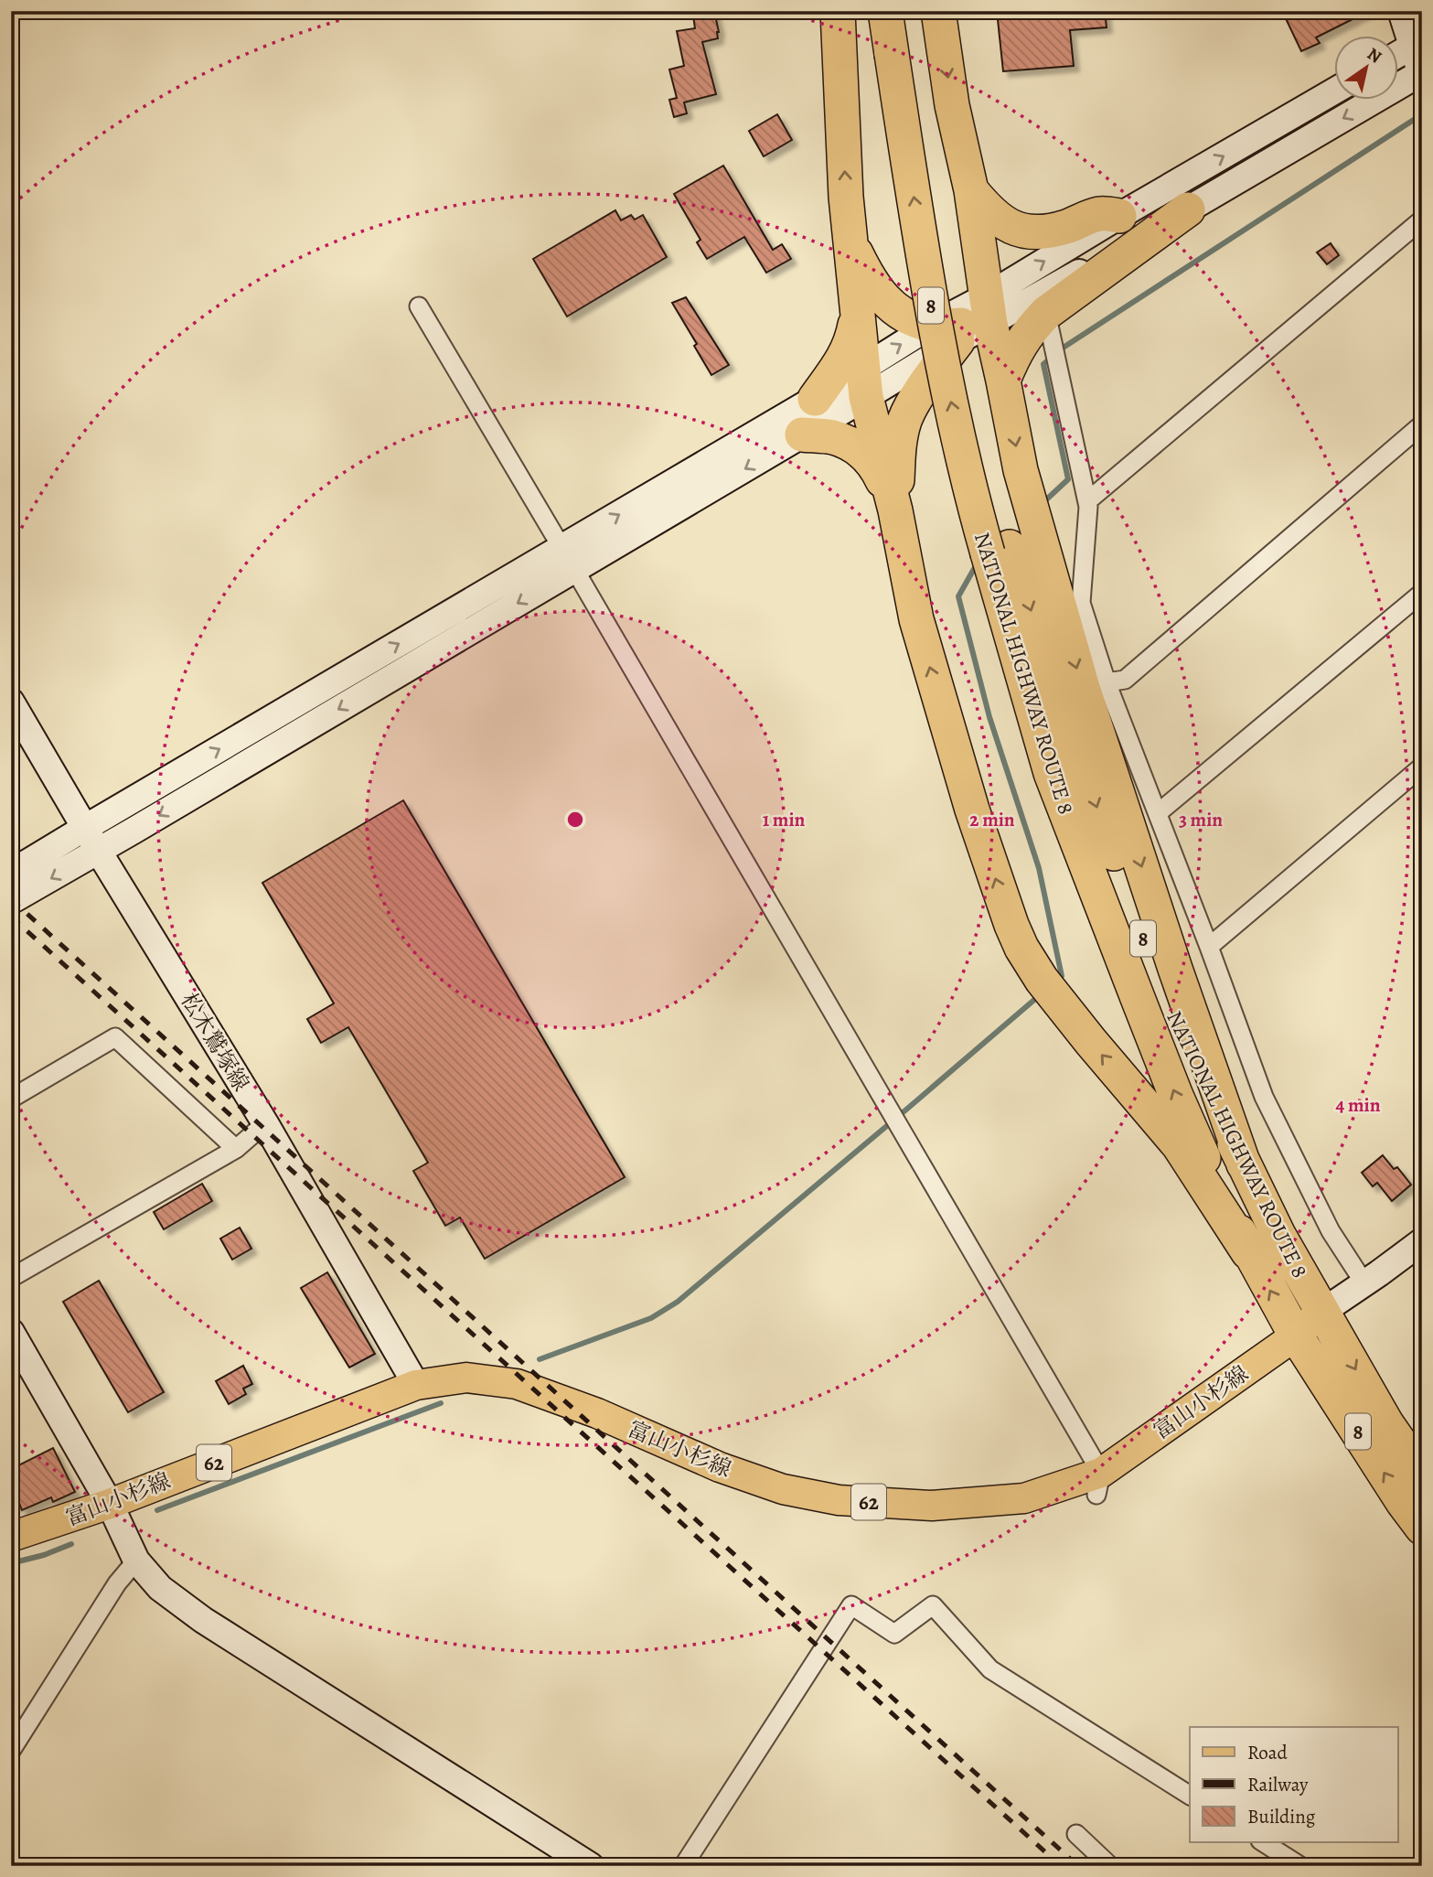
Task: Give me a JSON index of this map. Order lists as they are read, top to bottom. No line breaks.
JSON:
{"streets":{"highway":["8","NATIONAL HIGHWAY ROUTE 8"],"main road":["富山小杉線","62"],"street":["松木鷲塚線"]},"crossings":[["NATIONAL HIGHWAY ROUTE 8","富山小杉線"],["松木鷲塚線","富山小杉線"]],"legend":["Road","Railway","Building"],"north":"top right","rings":["1 min","2 min","3 min","4 min"]}
